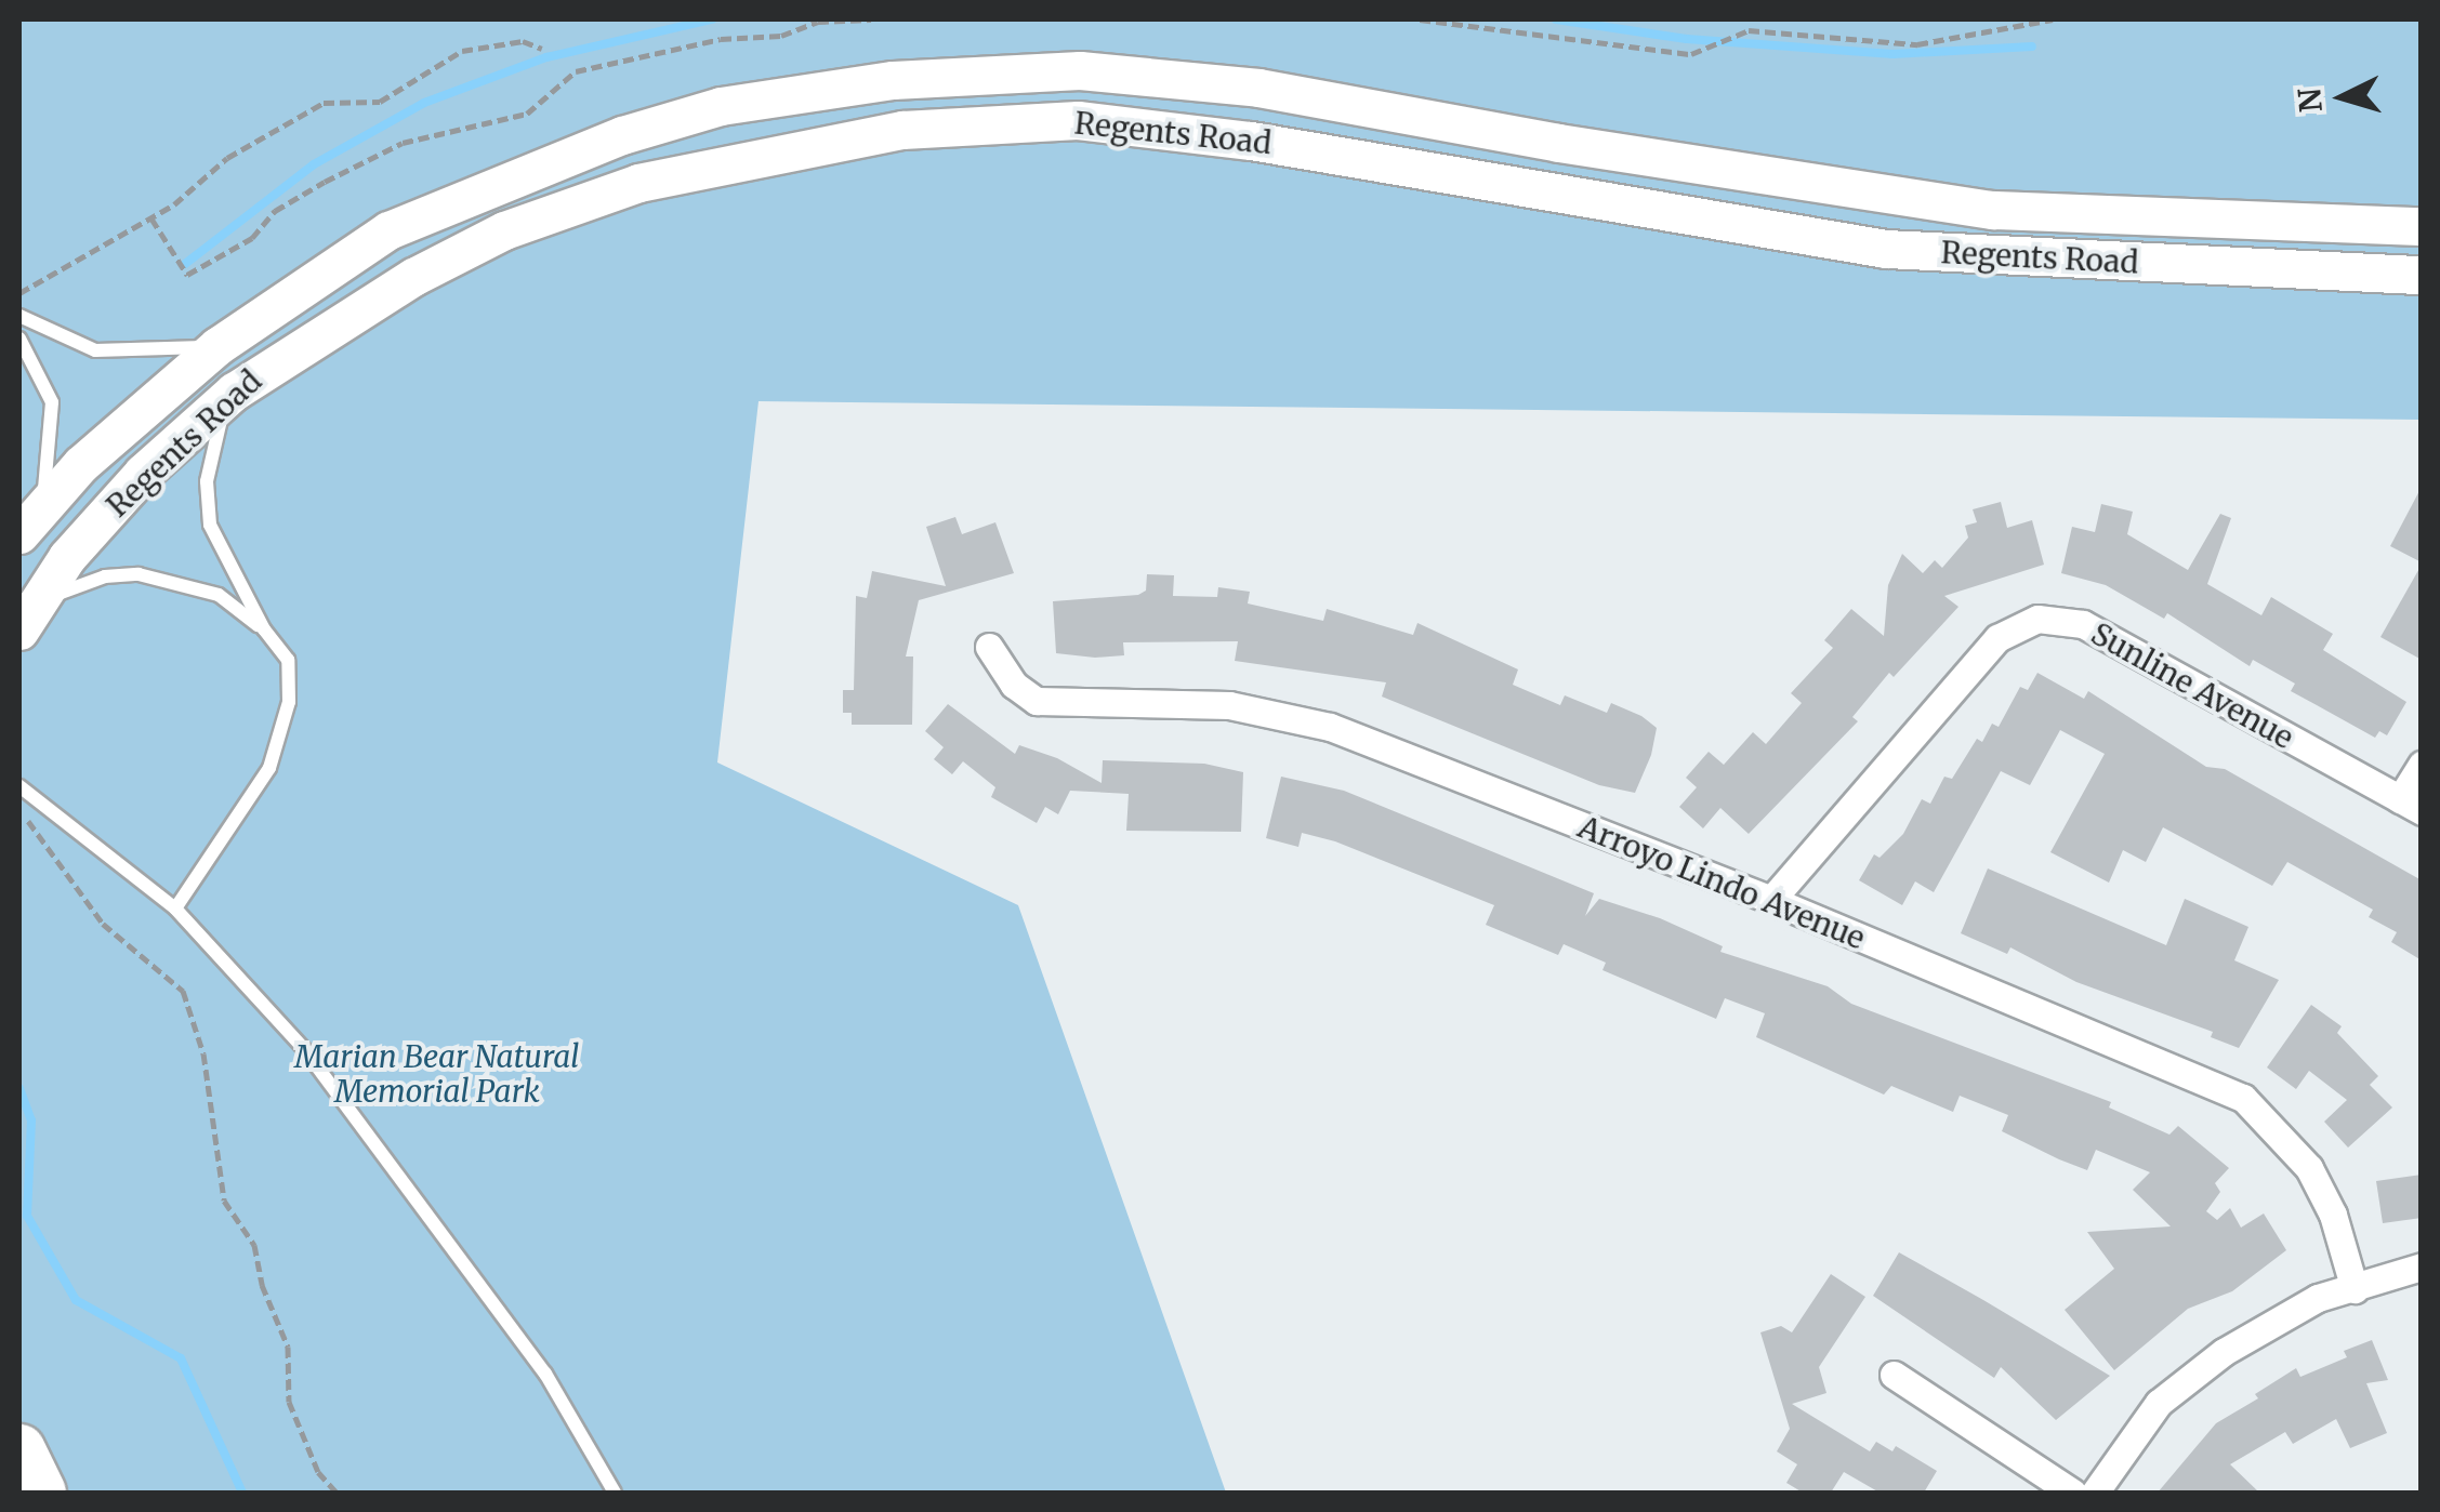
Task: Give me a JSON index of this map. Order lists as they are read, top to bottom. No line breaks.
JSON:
{"streets":{"main road":["Regents Road"],"street":["Sunline Avenue","Arroyo Lindo Avenue"]},"crossings":[["Sunline Avenue","Arroyo Lindo Avenue"]],"parks":["Marian Bear Natural Memorial Park"],"north":"left"}
